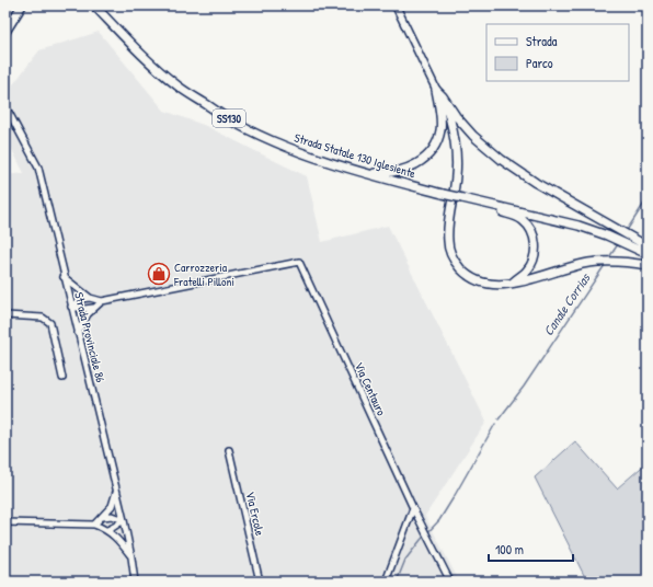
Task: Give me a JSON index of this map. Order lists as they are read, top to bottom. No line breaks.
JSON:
{"streets":{"highway":["SS130","Strada Statale 130 Iglesiente"],"street":["Strada Provinciale 86","Via Centauro","Via Ercole"]},"water":["Canale Corrias"],"places":{"shop":["Carrozzeria Fratelli Pilloni"]},"legend":["Strada","Parco"],"scale_bar":"100 m"}
